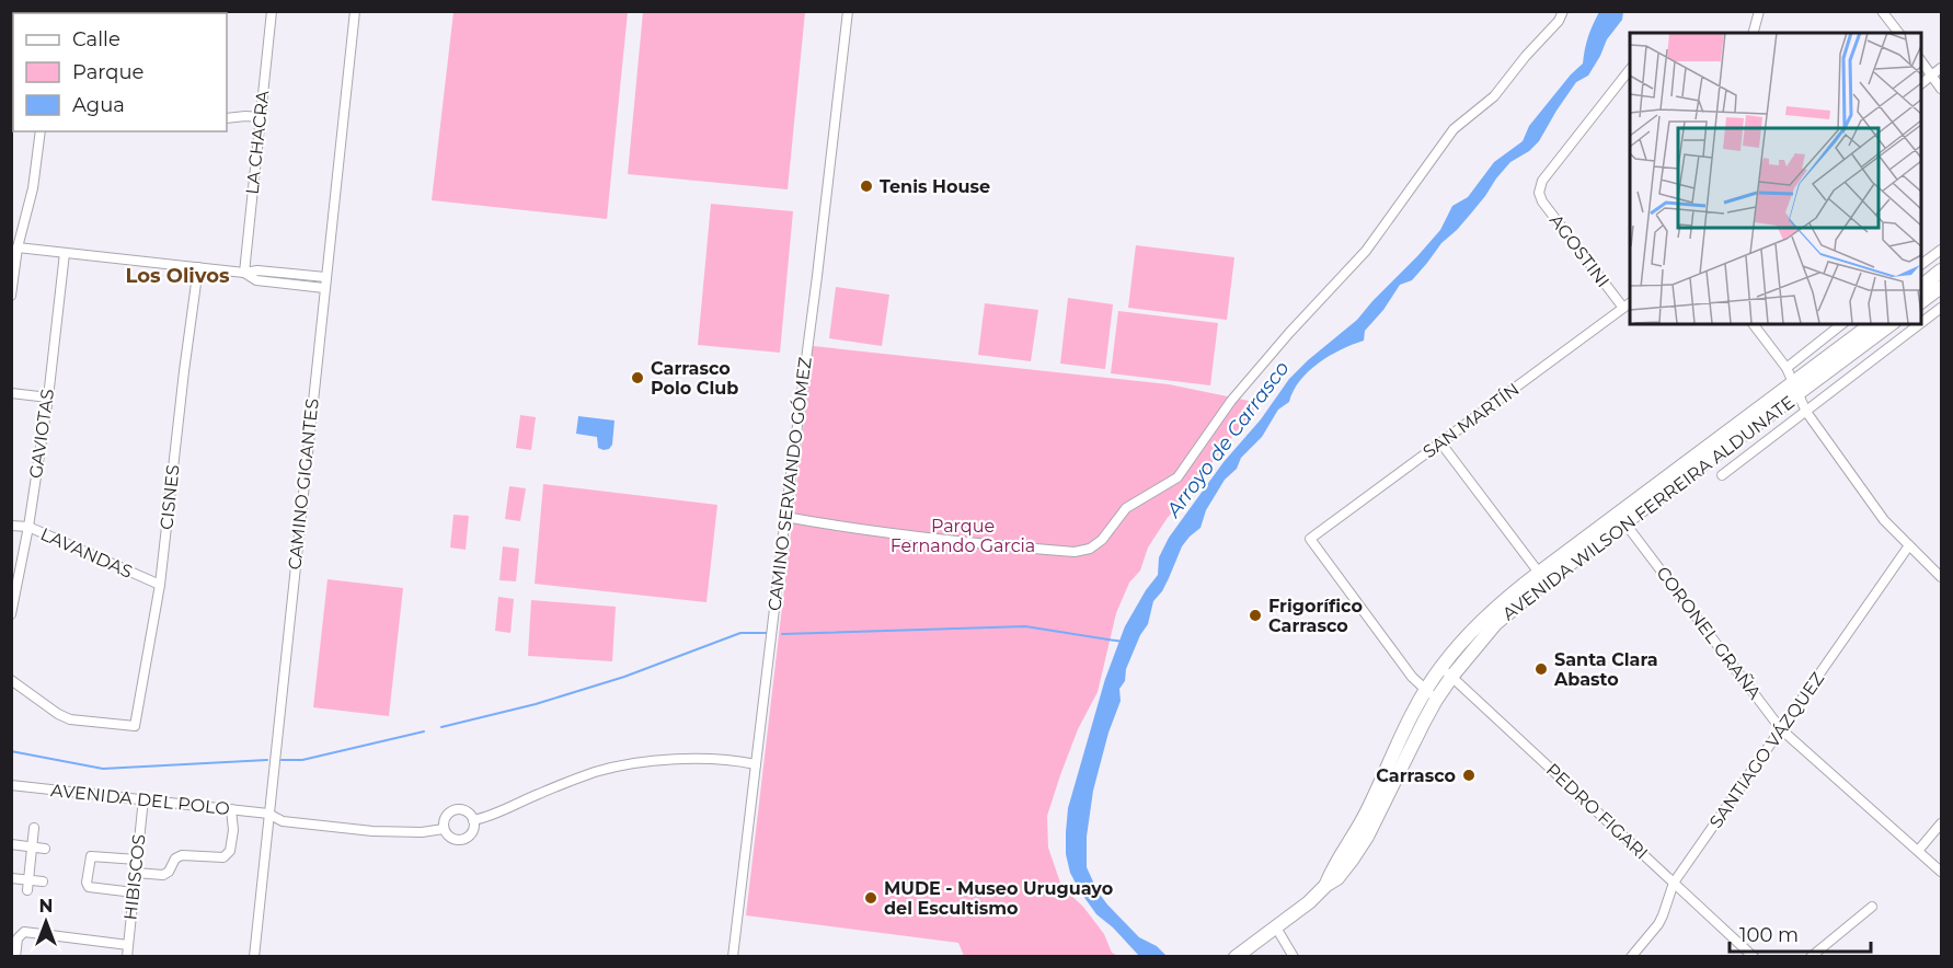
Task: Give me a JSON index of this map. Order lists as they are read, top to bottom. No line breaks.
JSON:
{"streets":{"main road":["AVENIDA WILSON FERREIRA ALDUNATE"],"street":["LA CHACRA","AGOSTINI","SAN MARTÍN","GAVIOTAS","CAMINO GIGANTES","CAMINO SERVANDO GÓMEZ","CISNES","LAVANDAS","CORONEL GRAÑA","SANTIAGO VÁZQUEZ","AVENIDA DEL POLO","PEDRO FIGARI","HIBISCOS"]},"crossings":[["AGOSTINI","SAN MARTÍN"],["SAN MARTÍN","AVENIDA WILSON FERREIRA ALDUNATE"],["GAVIOTAS","LAVANDAS"],["CAMINO GIGANTES","AVENIDA DEL POLO"],["CISNES","LAVANDAS"],["AVENIDA WILSON FERREIRA ALDUNATE","CORONEL GRAÑA"],["AVENIDA WILSON FERREIRA ALDUNATE","PEDRO FIGARI"],["CORONEL GRAÑA","SANTIAGO VÁZQUEZ"],["SANTIAGO VÁZQUEZ","PEDRO FIGARI"],["AVENIDA DEL POLO","HIBISCOS"]],"districts":["Los Olivos"],"water":["Arroyo de Carrasco"],"parks":["Parque Fernando Garcia"],"places":["Tenis House","Carrasco Polo Club","Frigorífico Carrasco","Santa Clara Abasto","Carrasco","MUDE - Museo Uruguayo del Escultismo"],"legend":["Calle","Parque","Agua"],"scale_bar":"100 m","north":"top"}
